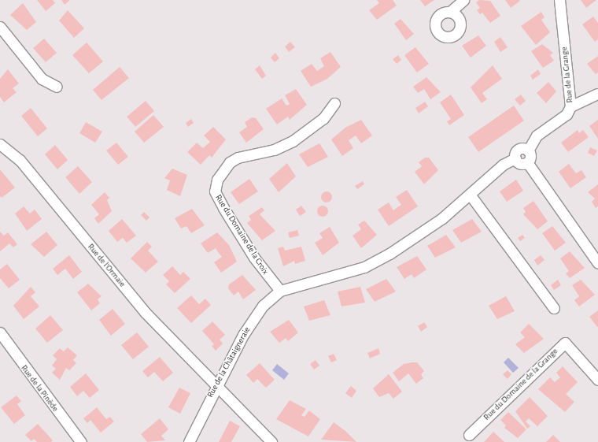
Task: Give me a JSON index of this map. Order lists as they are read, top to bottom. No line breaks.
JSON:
{"streets":{"street":["Rue de la Grange","Rue du Domaine de la Croix","Rue de l'Ormaie","Rue de la Châtaigneraie","Rue du Domaine de la Grange","Rue de la Pinède"]},"crossings":[["Rue du Domaine de la Croix","Rue de la Châtaigneraie"],["Rue de l'Ormaie","Rue de la Châtaigneraie"]]}
